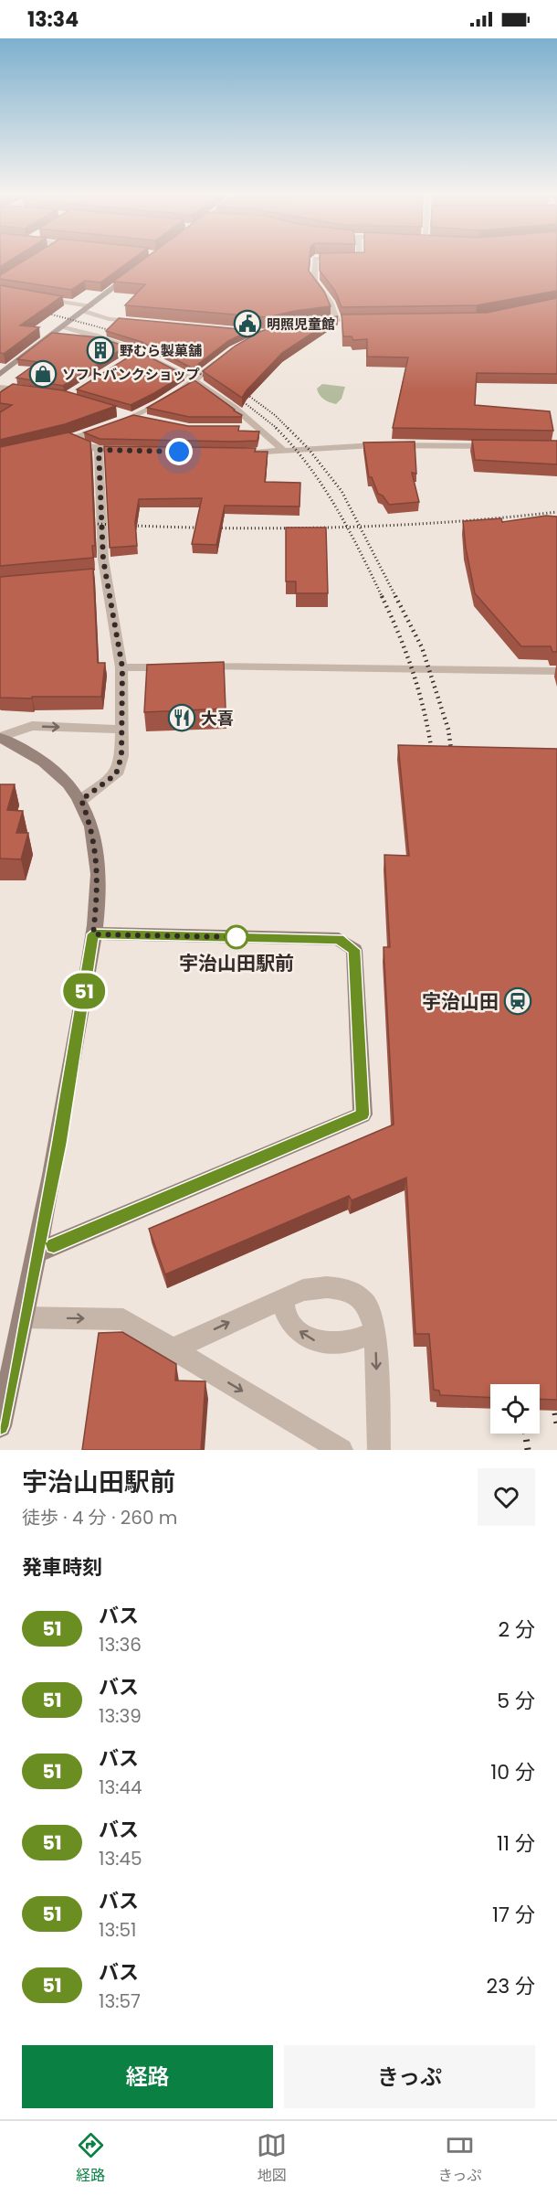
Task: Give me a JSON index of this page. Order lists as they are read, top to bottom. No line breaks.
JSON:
{"places":{"public building":["明照児童館"],"building":["野むら製菓舗"],"shop":["ソフトバンクショップ"],"restaurant":["大喜"],"other":["宇治山田駅前"],"station":["宇治山田"]},"lines":["bus line 51"],"page":{"status":"13:34","on_map":"51","heading":[["宇治山田駅前","徒歩 · 4 分 · 260 m"],"発車時刻"],"list":[{"mark":"51","name":"バス","note":"13:36","value":"2 分"},{"mark":"51","name":"バス","note":"13:39","value":"5 分"},{"mark":"51","name":"バス","note":"13:44","value":"10 分"},{"mark":"51","name":"バス","note":"13:45","value":"11 分"},{"mark":"51","name":"バス","note":"13:51","value":"17 分"},{"mark":"51","name":"バス","note":"13:57","value":"23 分"}],"buttons":["経路","きっぷ"],"tabs":["経路","地図","きっぷ"]}}
